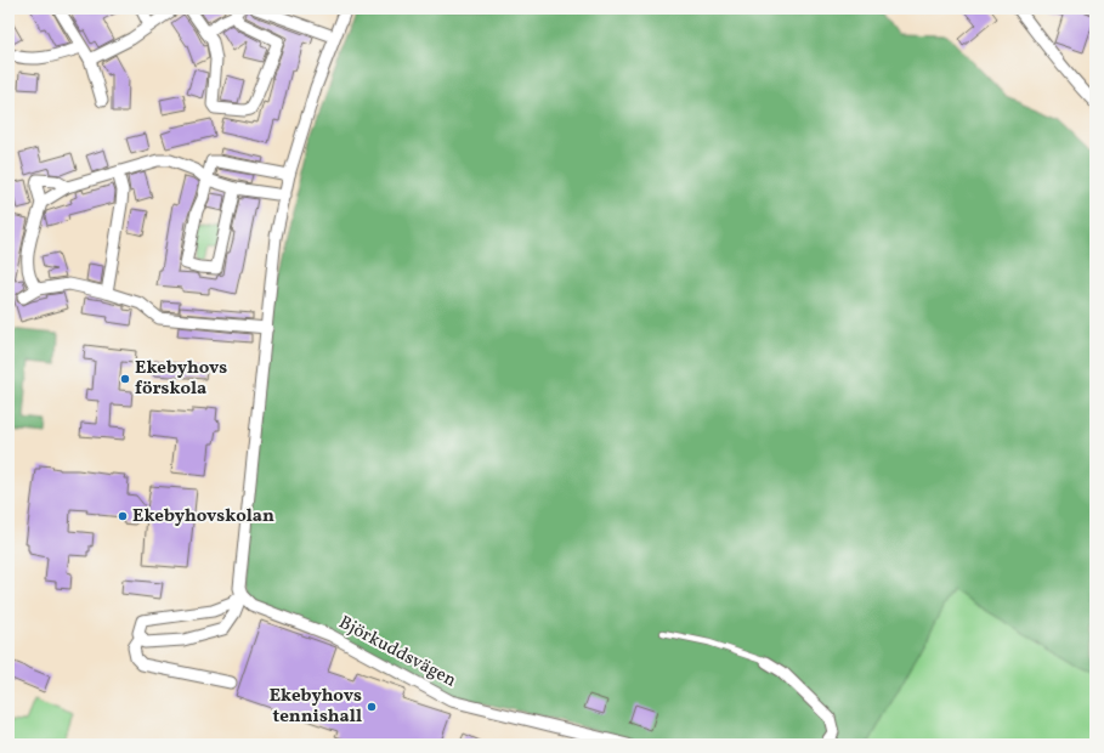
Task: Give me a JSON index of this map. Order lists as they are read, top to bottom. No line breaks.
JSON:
{"streets":{"street":["Björkuddsvägen"]},"places":["Ekebyhovs förskola","Ekebyhovskolan","Ekebyhovs tennishall"]}
